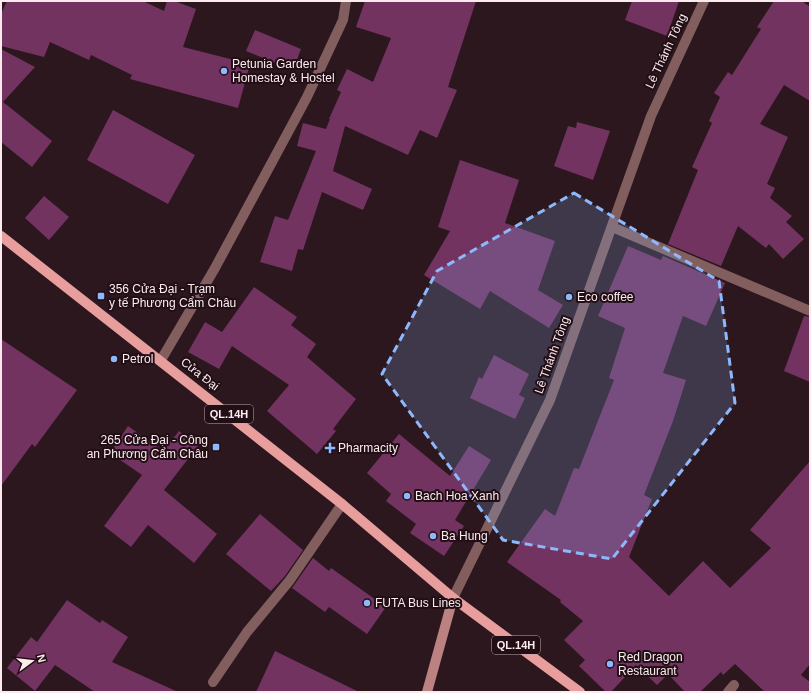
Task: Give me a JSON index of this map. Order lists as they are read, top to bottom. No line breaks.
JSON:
{"streets":{"main road":["Cửa Đại","QL.14H"],"street":["Lê Thánh Tông"]},"crossings":[["Lê Thánh Tông","Cửa Đại"],["Lê Thánh Tông","QL.14H"],["Cửa Đại","QL.14H"]],"places":{"other":["Petunia Garden Homestay & Hostel","Eco coffee","Petrol","Bach Hoa Xanh","Ba Hung","FUTA Bus Lines","Red Dragon Restaurant"],"transit":["356 Cửa Đại - Trạm y tế Phương Cẩm Châu","265 Cửa Đại - Công an Phương Cẩm Châu"],"health":["Pharmacity"]},"north":"right"}
